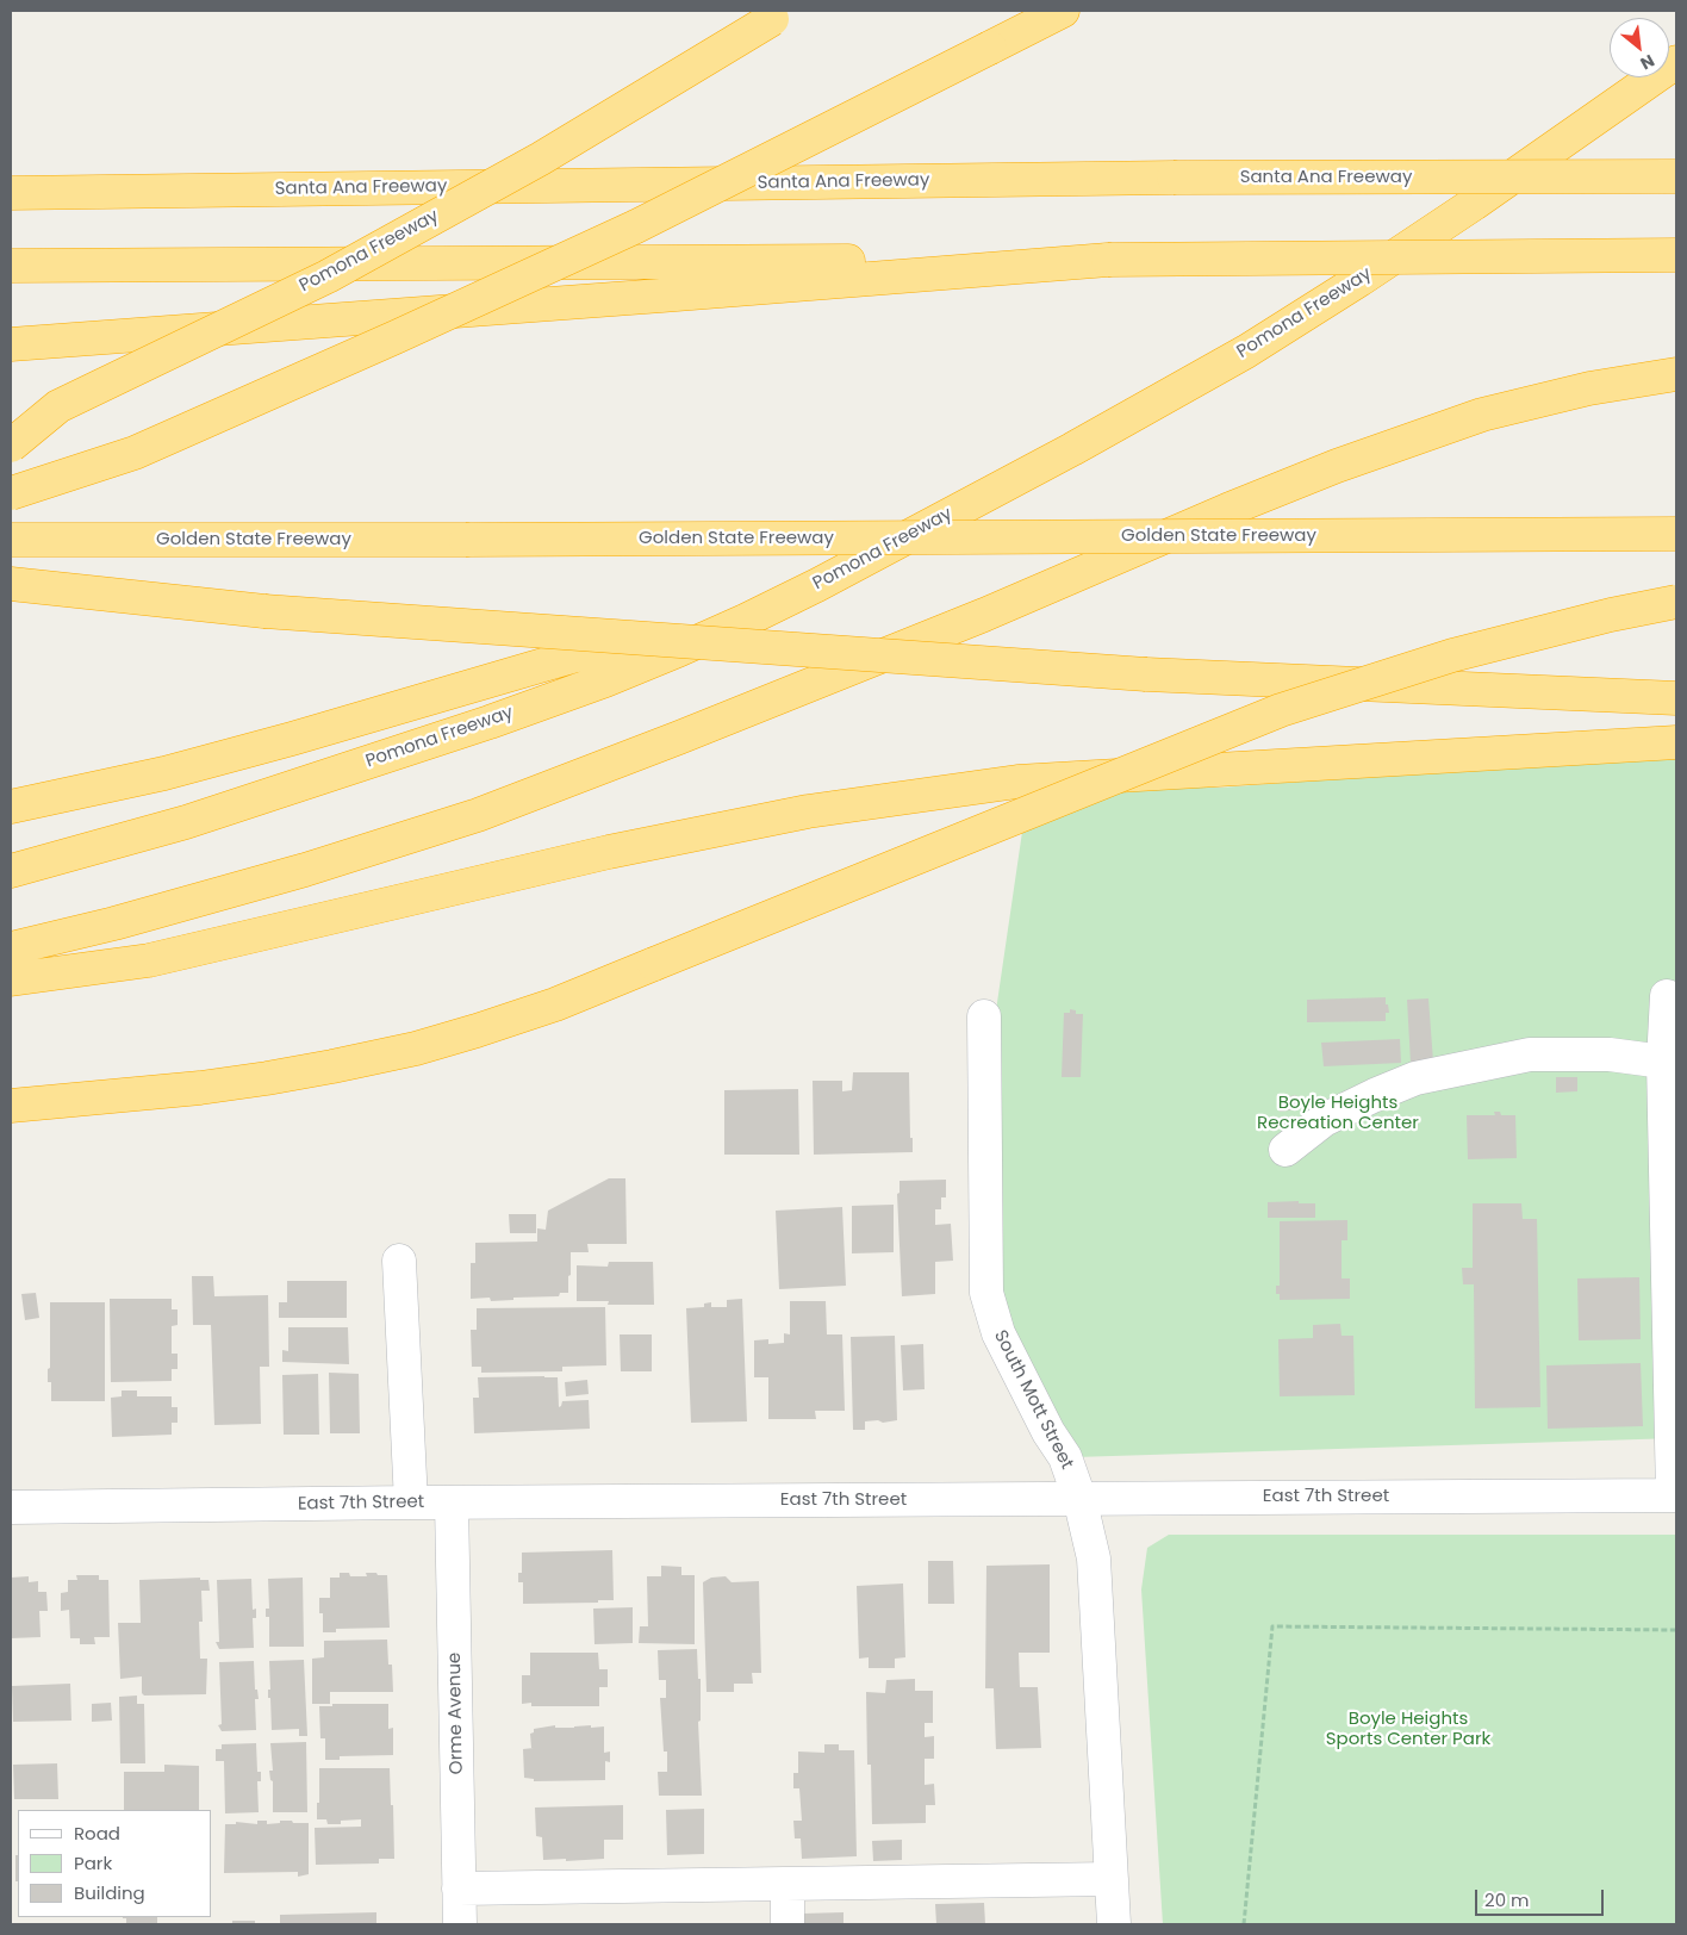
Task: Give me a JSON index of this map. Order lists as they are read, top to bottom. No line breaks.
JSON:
{"streets":{"highway":["Santa Ana Freeway","Pomona Freeway","Golden State Freeway"],"street":["South Mott Street","East 7th Street","Orme Avenue"]},"crossings":[["South Mott Street","East 7th Street"],["East 7th Street","Orme Avenue"]],"parks":["Boyle Heights Recreation Center","Boyle Heights Sports Center Park"],"legend":["Road","Park","Building"],"scale_bar":"20 m","north":"bottom right"}
